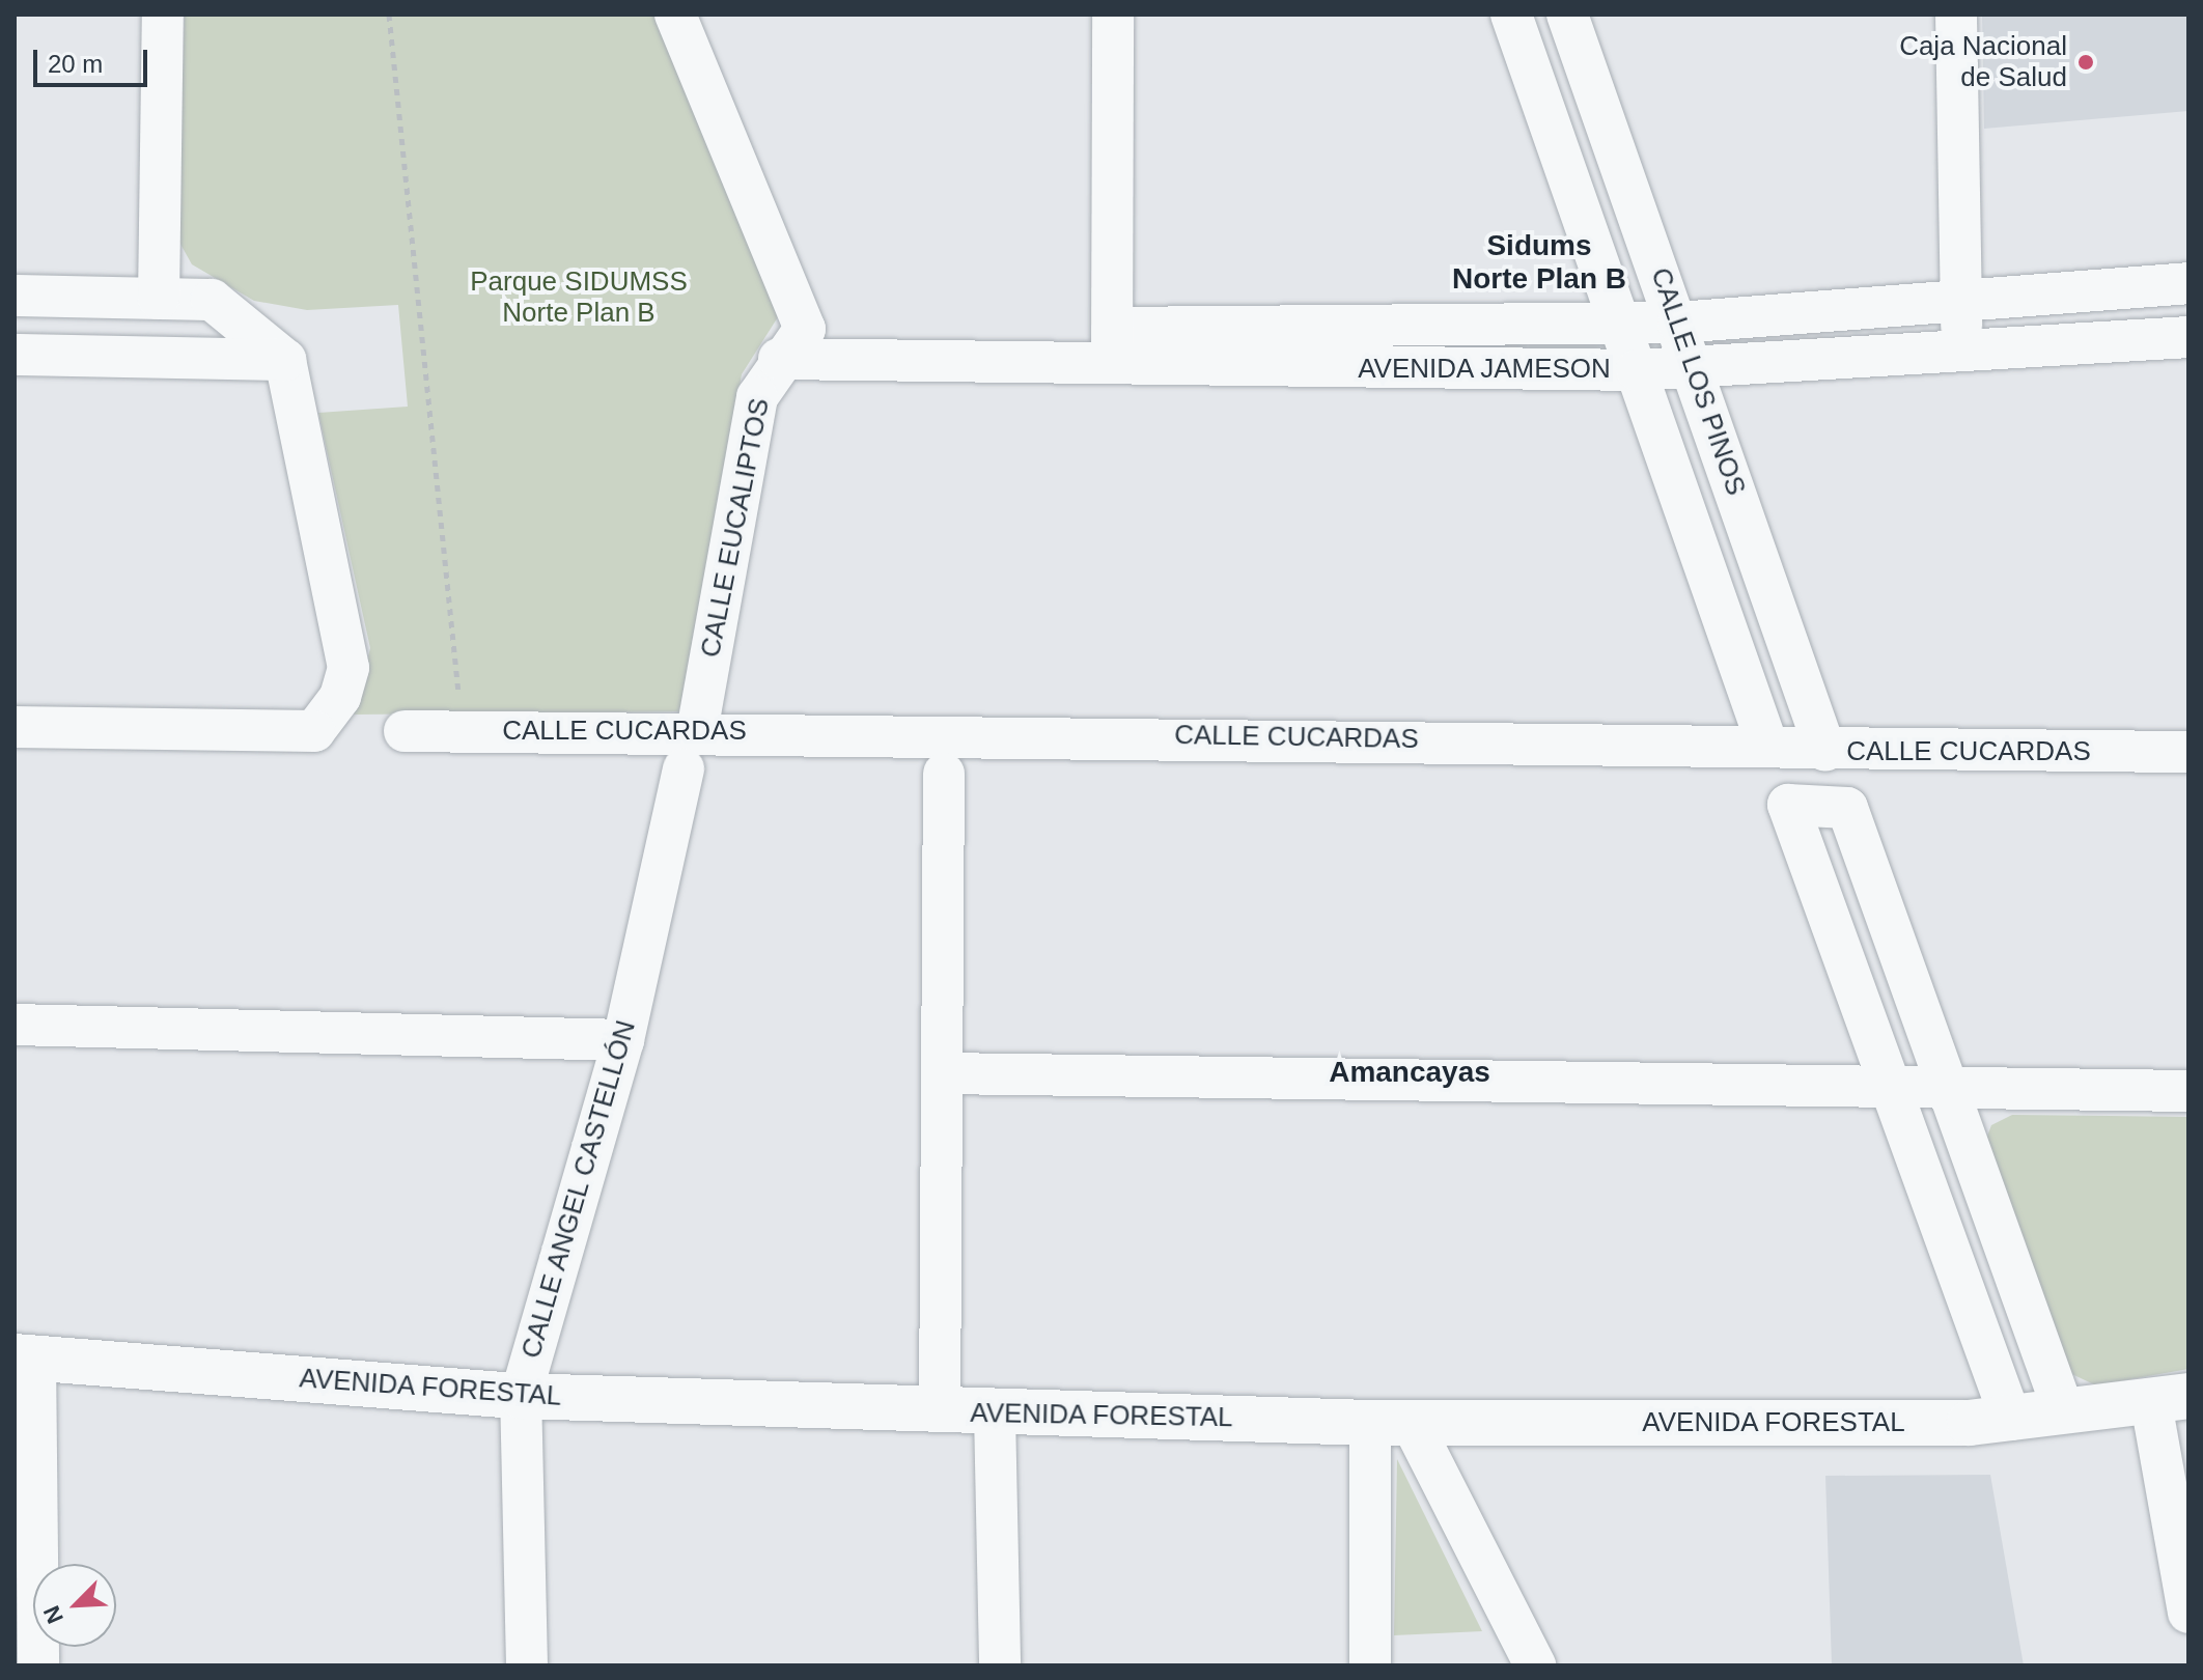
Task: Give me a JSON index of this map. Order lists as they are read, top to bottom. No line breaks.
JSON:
{"streets":{"street":["AVENIDA JAMESON","CALLE LOS PINOS","CALLE EUCALIPTOS","CALLE CUCARDAS","CALLE ANGEL CASTELLÓN","AVENIDA FORESTAL"]},"crossings":[["AVENIDA JAMESON","CALLE LOS PINOS"],["AVENIDA JAMESON","CALLE EUCALIPTOS"],["CALLE LOS PINOS","CALLE CUCARDAS"],["CALLE EUCALIPTOS","CALLE CUCARDAS"],["CALLE EUCALIPTOS","CALLE ANGEL CASTELLÓN"],["CALLE CUCARDAS","CALLE ANGEL CASTELLÓN"],["CALLE ANGEL CASTELLÓN","AVENIDA FORESTAL"]],"districts":["Sidums Norte Plan B","Amancayas"],"parks":["Parque SIDUMSS Norte Plan B"],"places":["Caja Nacional de Salud"],"scale_bar":"20 m","north":"bottom left"}
